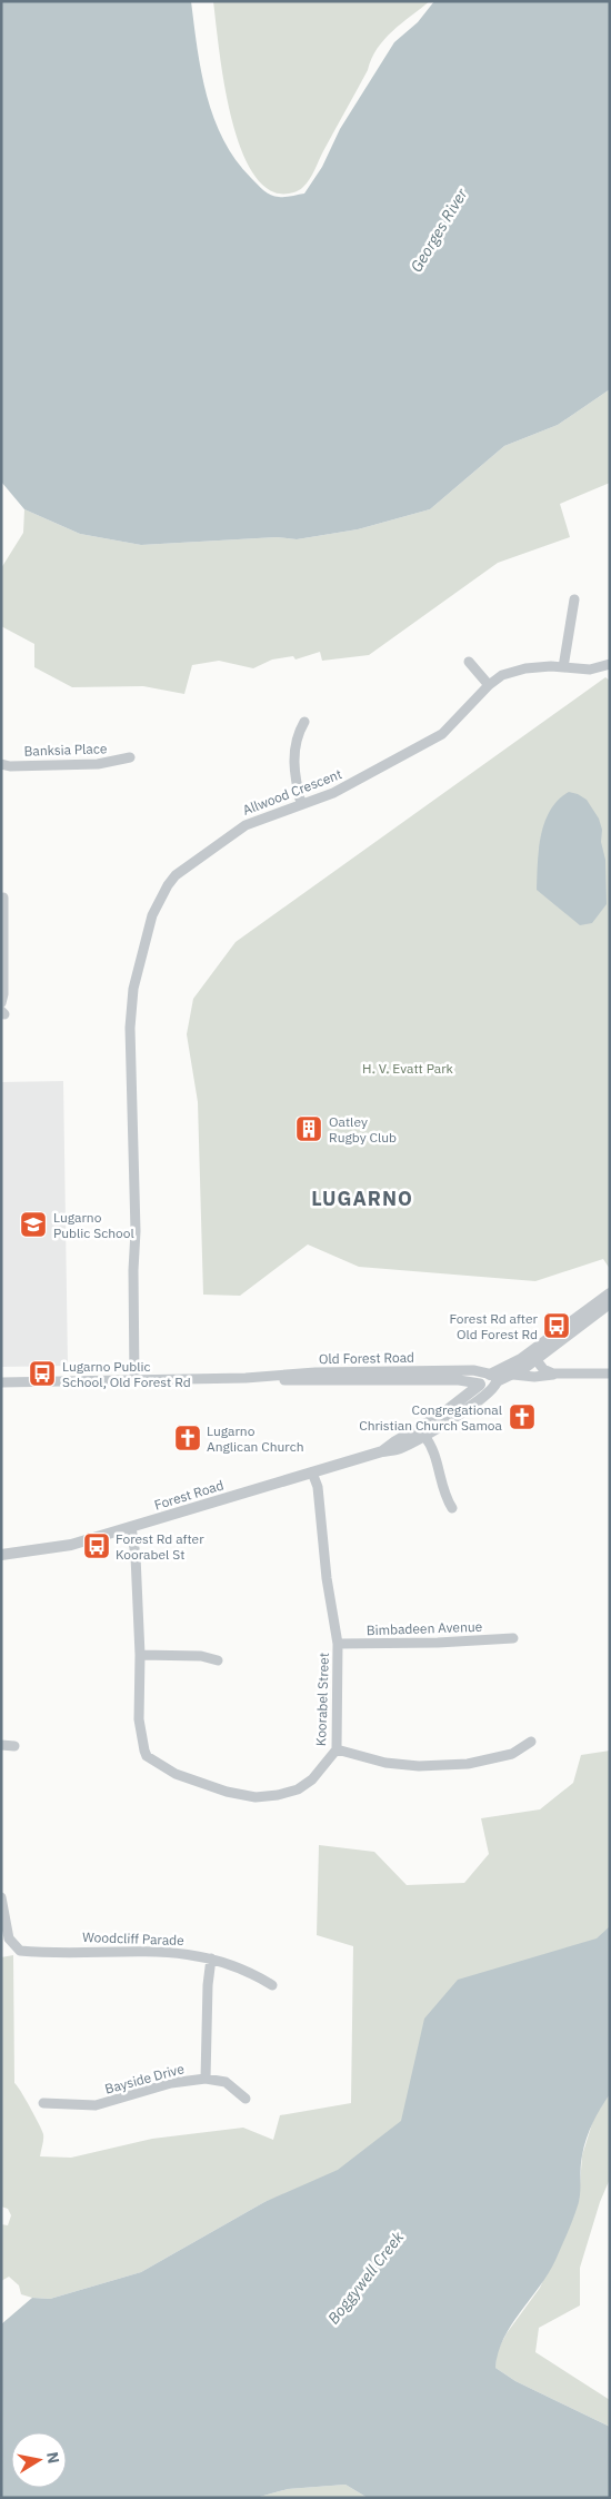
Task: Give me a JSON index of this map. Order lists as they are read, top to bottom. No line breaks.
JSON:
{"streets":{"street":["Banksia Place","Allwood Crescent","Old Forest Road","Forest Road","Bimbadeen Avenue","Koorabel Street","Woodcliff Parade","Bayside Drive"]},"crossings":[["Allwood Crescent","Old Forest Road"],["Old Forest Road","Forest Road"],["Forest Road","Koorabel Street"],["Bimbadeen Avenue","Koorabel Street"]],"districts":["LUGARNO"],"water":["Georges River","Boggywell Creek"],"parks":["H. V. Evatt Park"],"places":{"building":["Oatley Rugby Club"],"school or university":["Lugarno Public School"],"bus stop":["Forest Rd after Old Forest Rd","Lugarno Public School, Old Forest Rd","Forest Rd after Koorabel St"],"church":["Congregational Christian Church Samoa","Lugarno Anglican Church"]},"north":"right"}
